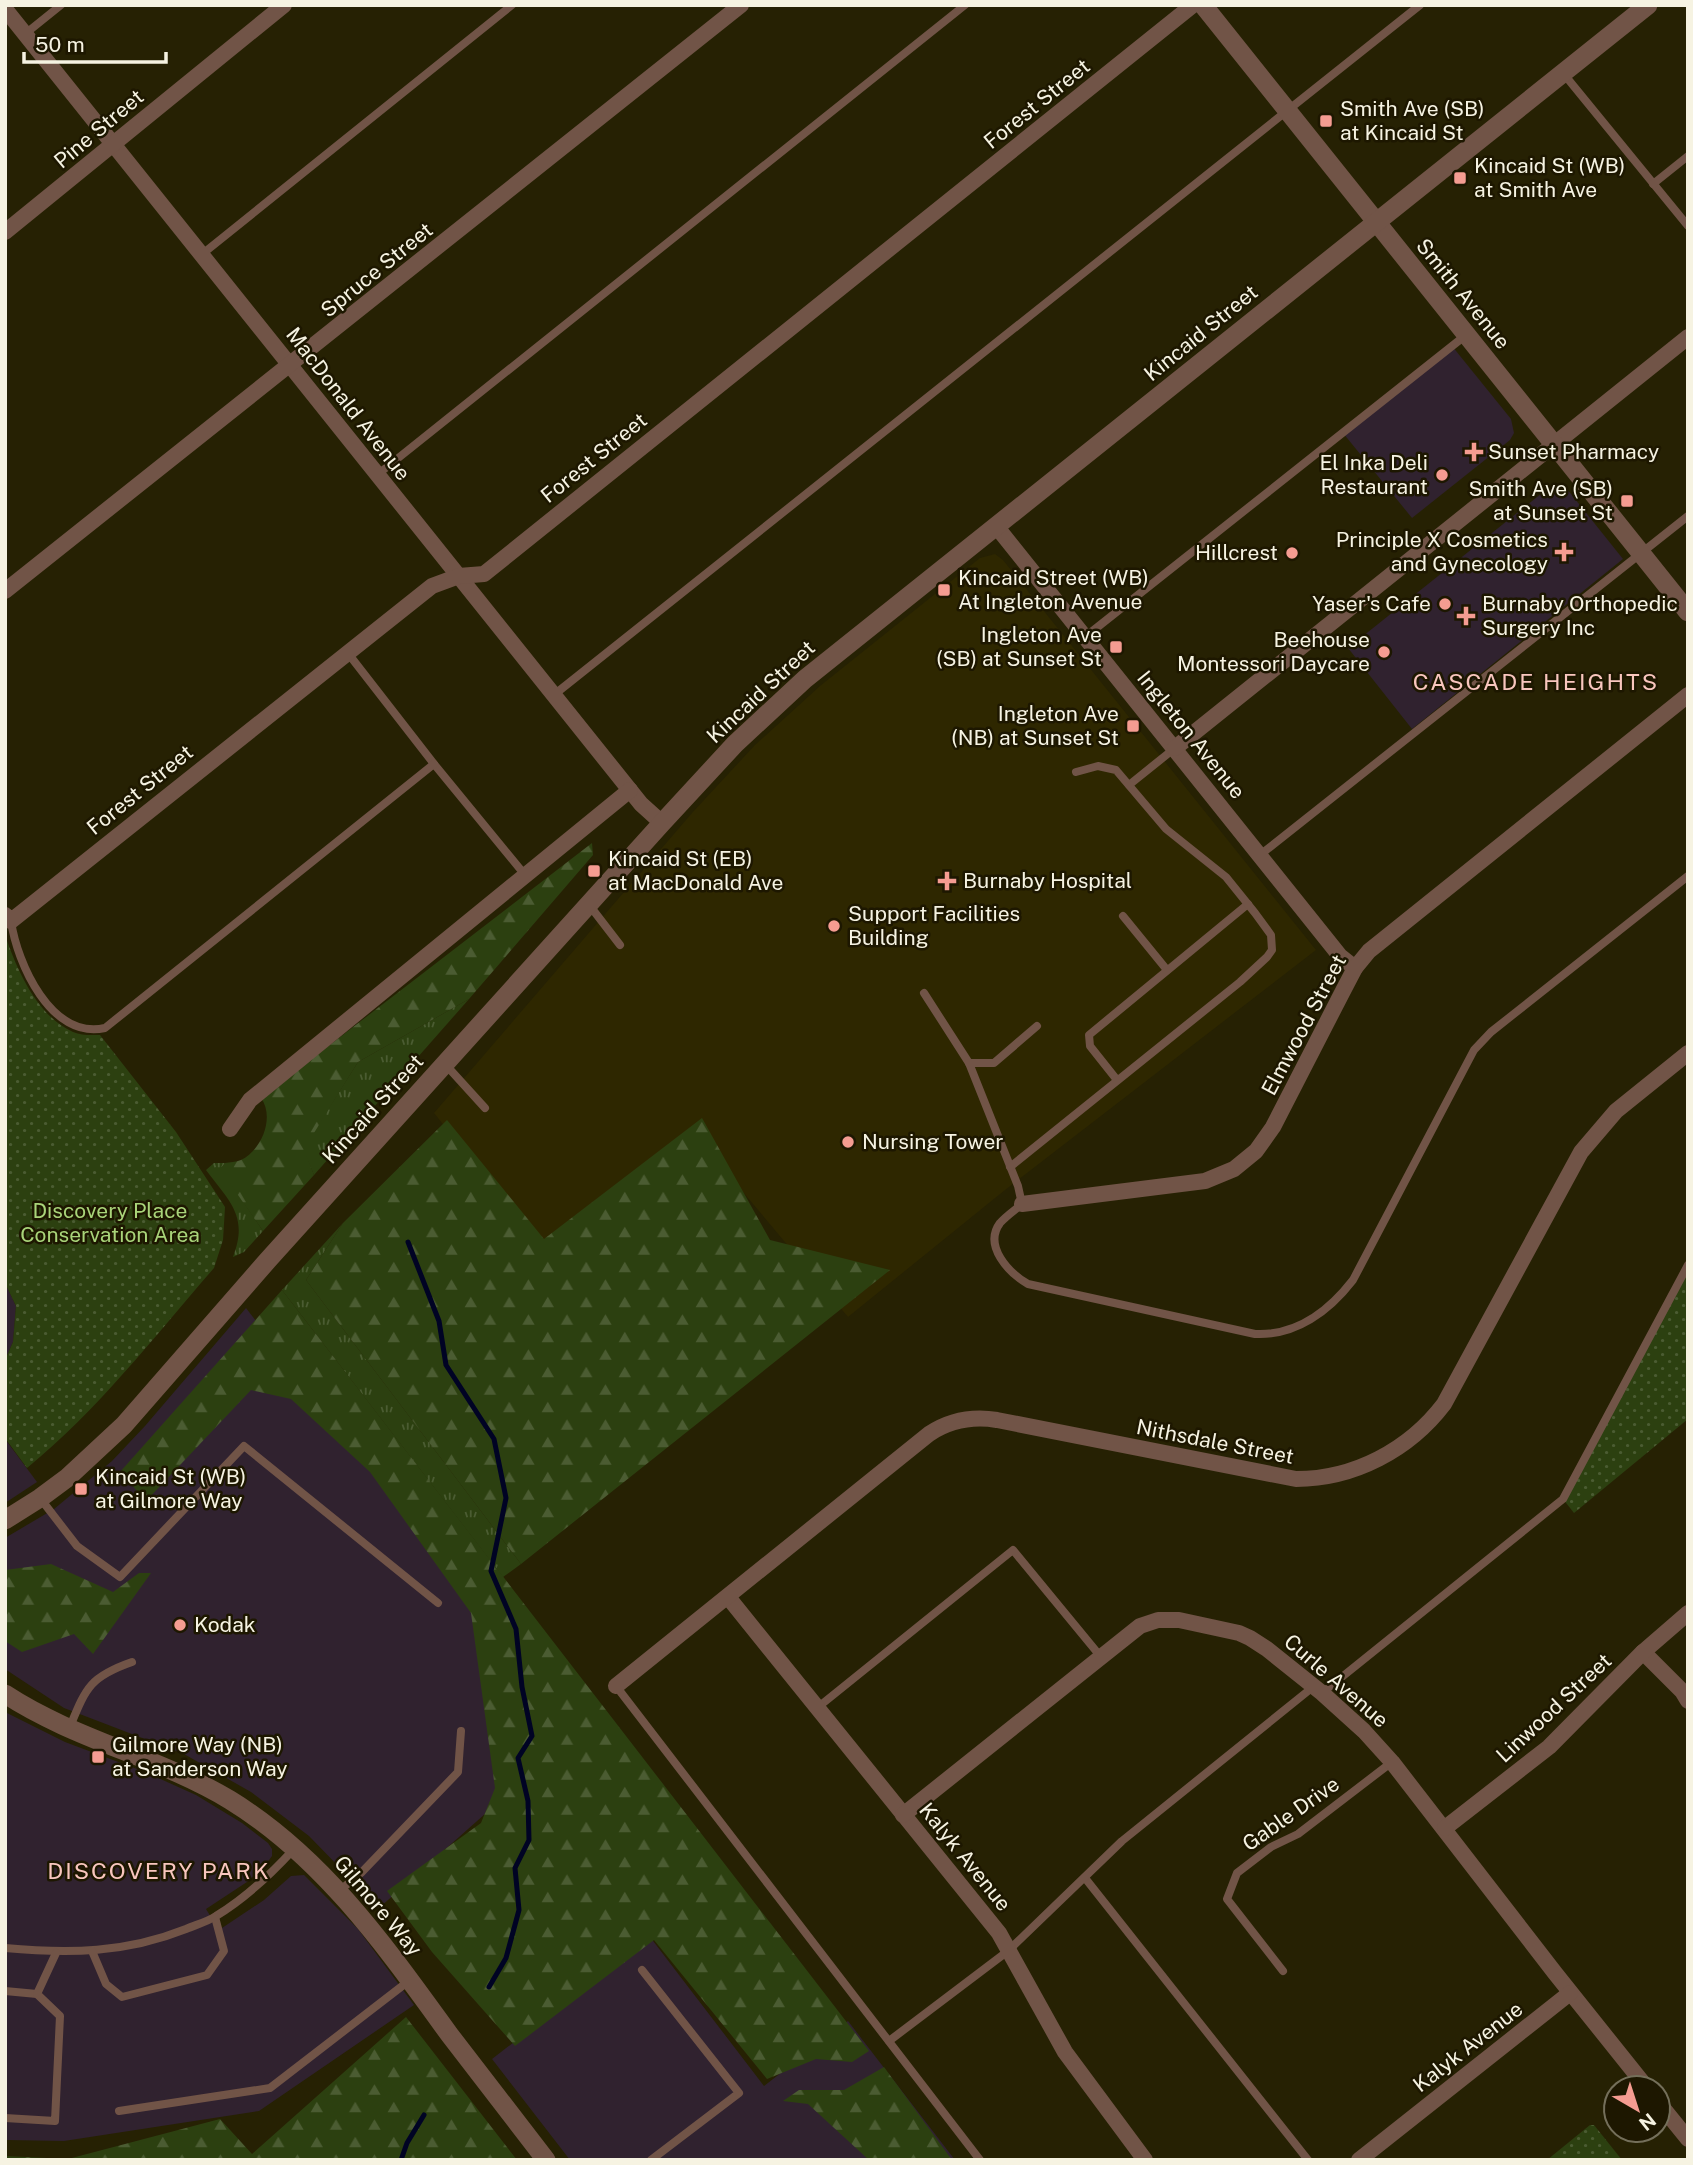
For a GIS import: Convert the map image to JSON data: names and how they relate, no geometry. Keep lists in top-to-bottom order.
{
  "streets": {
    "street": [
      "Forest Street",
      "Pine Street",
      "Spruce Street",
      "Smith Avenue",
      "Kincaid Street",
      "MacDonald Avenue",
      "Ingleton Avenue",
      "Elmwood Street",
      "Nithsdale Street",
      "Curle Avenue",
      "Linwood Street",
      "Kalyk Avenue",
      "Gilmore Way"
    ],
    "lane": ["Gable Drive"]
  },
  "crossings": [
    ["Forest Street", "MacDonald Avenue"],
    ["Pine Street", "MacDonald Avenue"],
    ["Spruce Street", "MacDonald Avenue"],
    ["Smith Avenue", "Kincaid Street"],
    ["Kincaid Street", "MacDonald Avenue"],
    ["Kincaid Street", "Ingleton Avenue"],
    ["Ingleton Avenue", "Elmwood Street"],
    ["Nithsdale Street", "Kalyk Avenue"],
    ["Curle Avenue", "Linwood Street"],
    ["Curle Avenue", "Gable Drive"],
    ["Curle Avenue", "Kalyk Avenue"]
  ],
  "districts": ["CASCADE HEIGHTS", "DISCOVERY PARK"],
  "parks": ["Discovery Place Conservation Area"],
  "places": {
    "transit": [
      "Smith Ave (SB) at Kincaid St",
      "Kincaid St (WB) at Smith Ave",
      "Smith Ave (SB) at Sunset St",
      "Kincaid Street (WB) At Ingleton Avenue",
      "Ingleton Ave (SB) at Sunset St",
      "Ingleton Ave (NB) at Sunset St",
      "Kincaid St (EB) at MacDonald Ave",
      "Kincaid St (WB) at Gilmore Way",
      "Gilmore Way (NB) at Sanderson Way"
    ],
    "health": [
      "Sunset Pharmacy",
      "Principle X Cosmetics and Gynecology",
      "Burnaby Orthopedic Surgery Inc",
      "Burnaby Hospital"
    ],
    "other": [
      "El Inka Deli Restaurant",
      "Hillcrest",
      "Yaser's Cafe",
      "Beehouse Montessori Daycare",
      "Support Facilities Building",
      "Nursing Tower",
      "Kodak"
    ]
  },
  "scale_bar": "50 m",
  "north": "bottom right"
}
